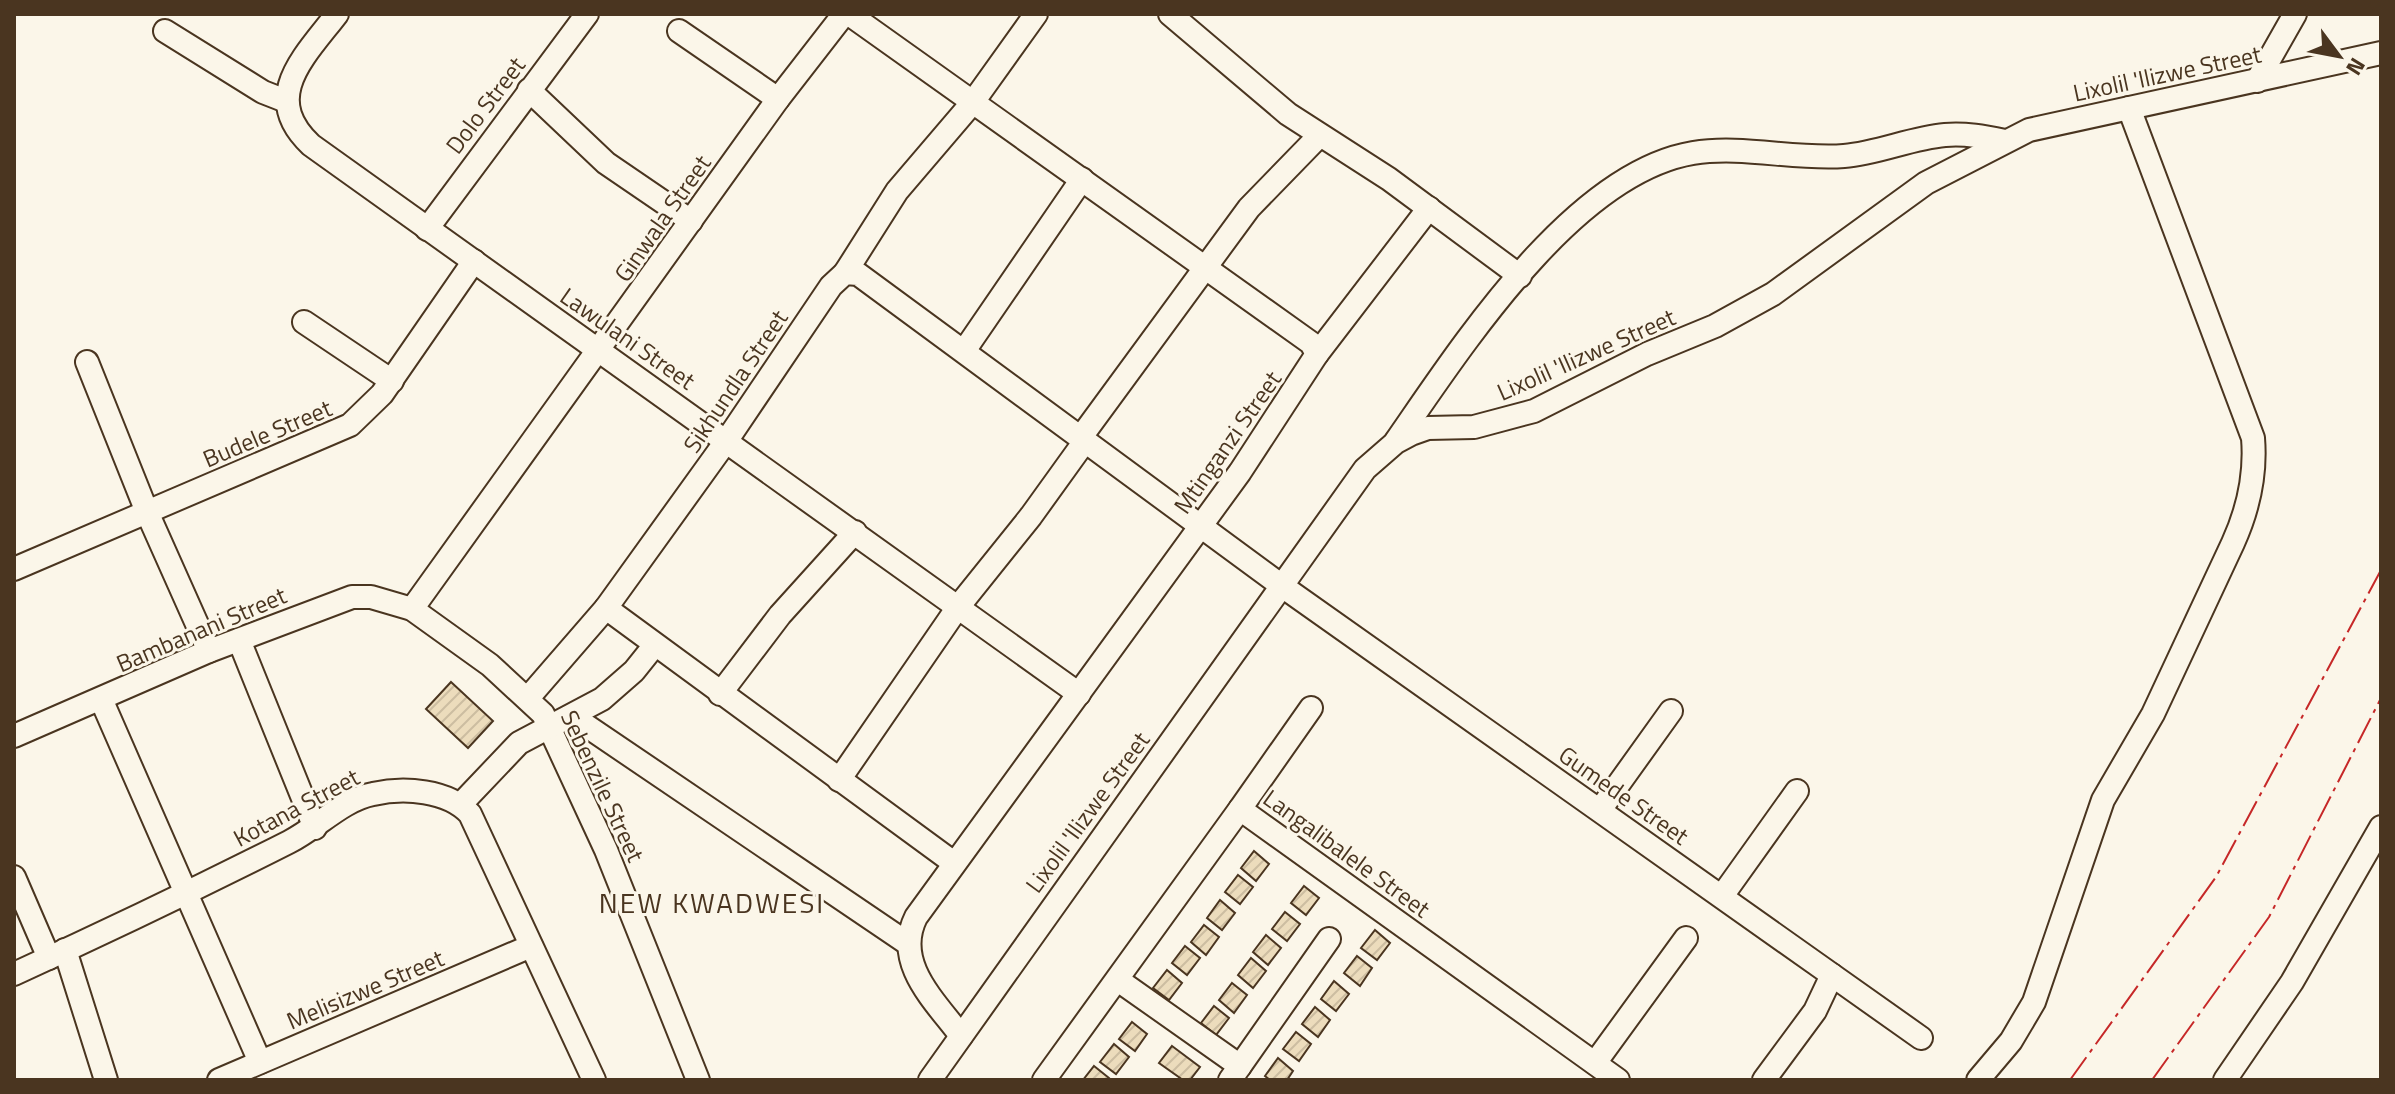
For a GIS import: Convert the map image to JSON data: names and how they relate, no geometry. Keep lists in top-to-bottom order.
{
  "streets": {
    "street": [
      "Lixolil 'Ilizwe Street",
      "Dolo Street",
      "Ginwala Street",
      "Lawulani Street",
      "Sikhundla Street",
      "Budele Street",
      "Mtinganzi Street",
      "Bambanani Street",
      "Sebenzile Street",
      "Gumede Street",
      "Kotana Street",
      "Langalibalele Street",
      "Melisizwe Street"
    ]
  },
  "crossings": [
    ["Lixolil 'Ilizwe Street", "Gumede Street"],
    ["Dolo Street", "Lawulani Street"],
    ["Ginwala Street", "Lawulani Street"],
    ["Ginwala Street", "Bambanani Street"],
    ["Ginwala Street", "Sebenzile Street"],
    ["Lawulani Street", "Sikhundla Street"],
    ["Lawulani Street", "Budele Street"],
    ["Lawulani Street", "Mtinganzi Street"],
    ["Sikhundla Street", "Sebenzile Street"],
    ["Bambanani Street", "Sebenzile Street"]
  ],
  "districts": ["NEW KWADWESI"],
  "north": "bottom right"
}
